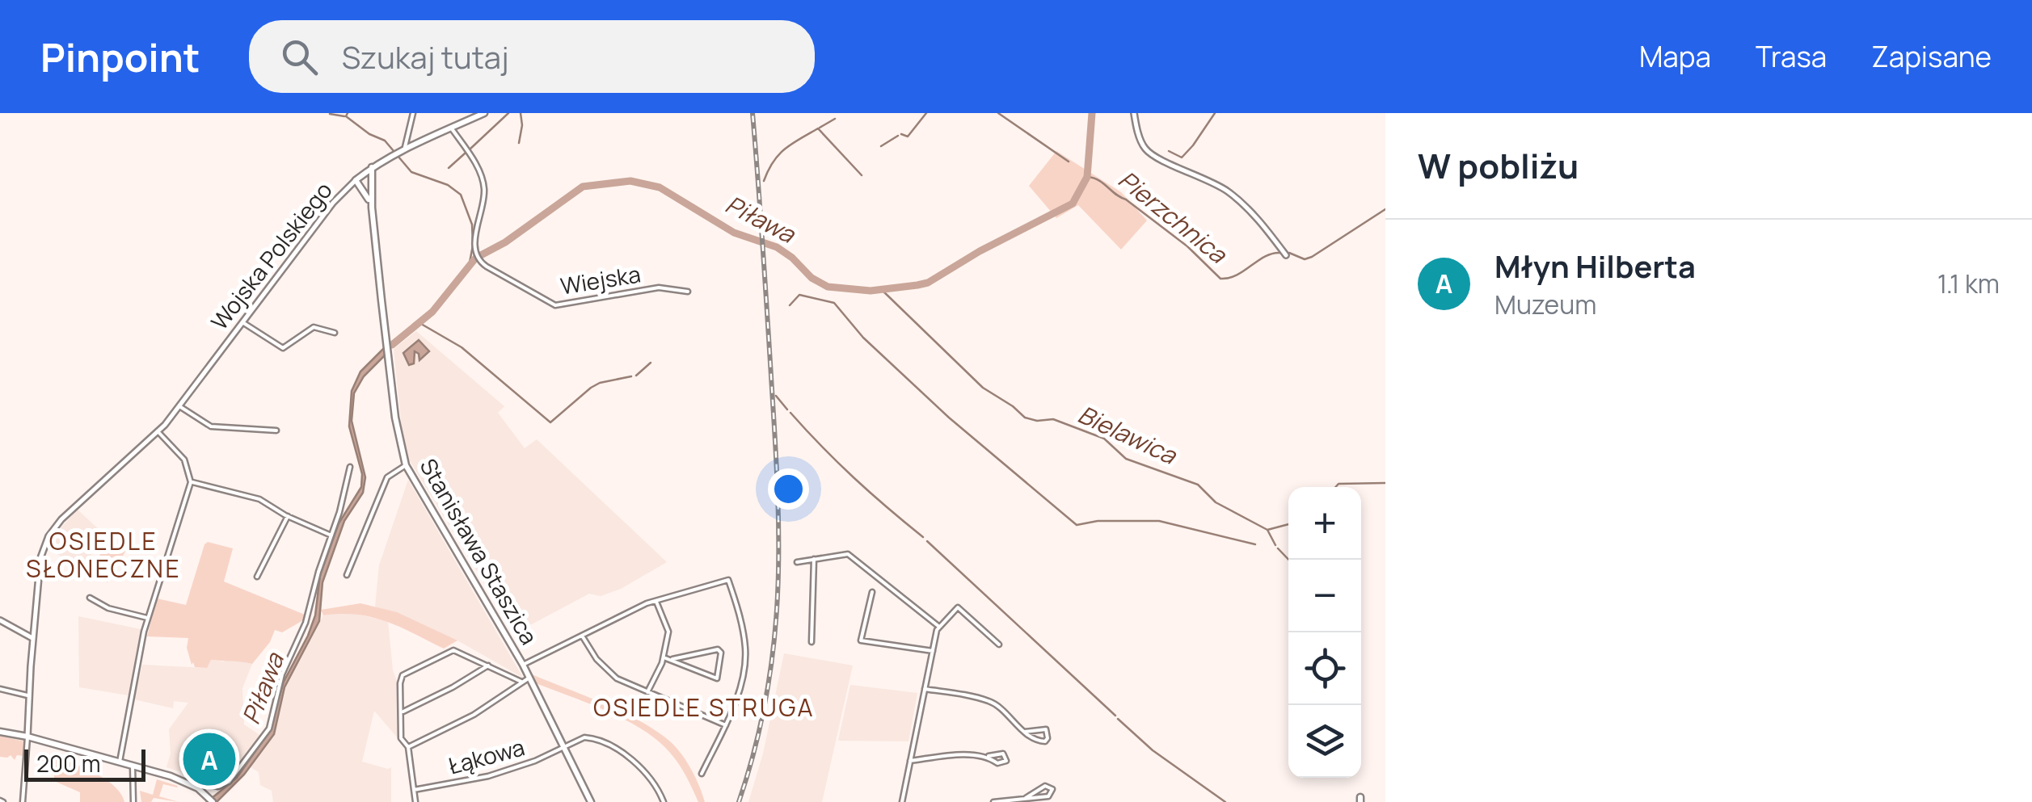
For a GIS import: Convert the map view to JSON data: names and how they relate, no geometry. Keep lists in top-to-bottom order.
{
  "streets": {
    "main road": ["Wojska Polskiego", "Stanisława Staszica"],
    "street": ["Wiejska", "Łąkowa"]
  },
  "crossings": [
    ["Wojska Polskiego", "Wiejska"],
    ["Wojska Polskiego", "Stanisława Staszica"],
    ["Stanisława Staszica", "Łąkowa"]
  ],
  "districts": ["OSIEDLE SŁONECZNE", "OSIEDLE STRUGA"],
  "water": ["Pierzchnica", "Piława", "Bielawica"],
  "scale_bar": "200 m",
  "page": {
    "header": "Pinpoint",
    "search": "Szukaj tutaj",
    "nav": ["Mapa", "Trasa", "Zapisane"],
    "heading": "W pobliżu",
    "list": [
      {
        "mark": "A",
        "name": "Młyn Hilberta",
        "note": "Muzeum",
        "value": "1.1 km"
      }
    ],
    "map_buttons": ["+", "−"],
    "pins": "A",
    "scale": "200 m"
  }
}
